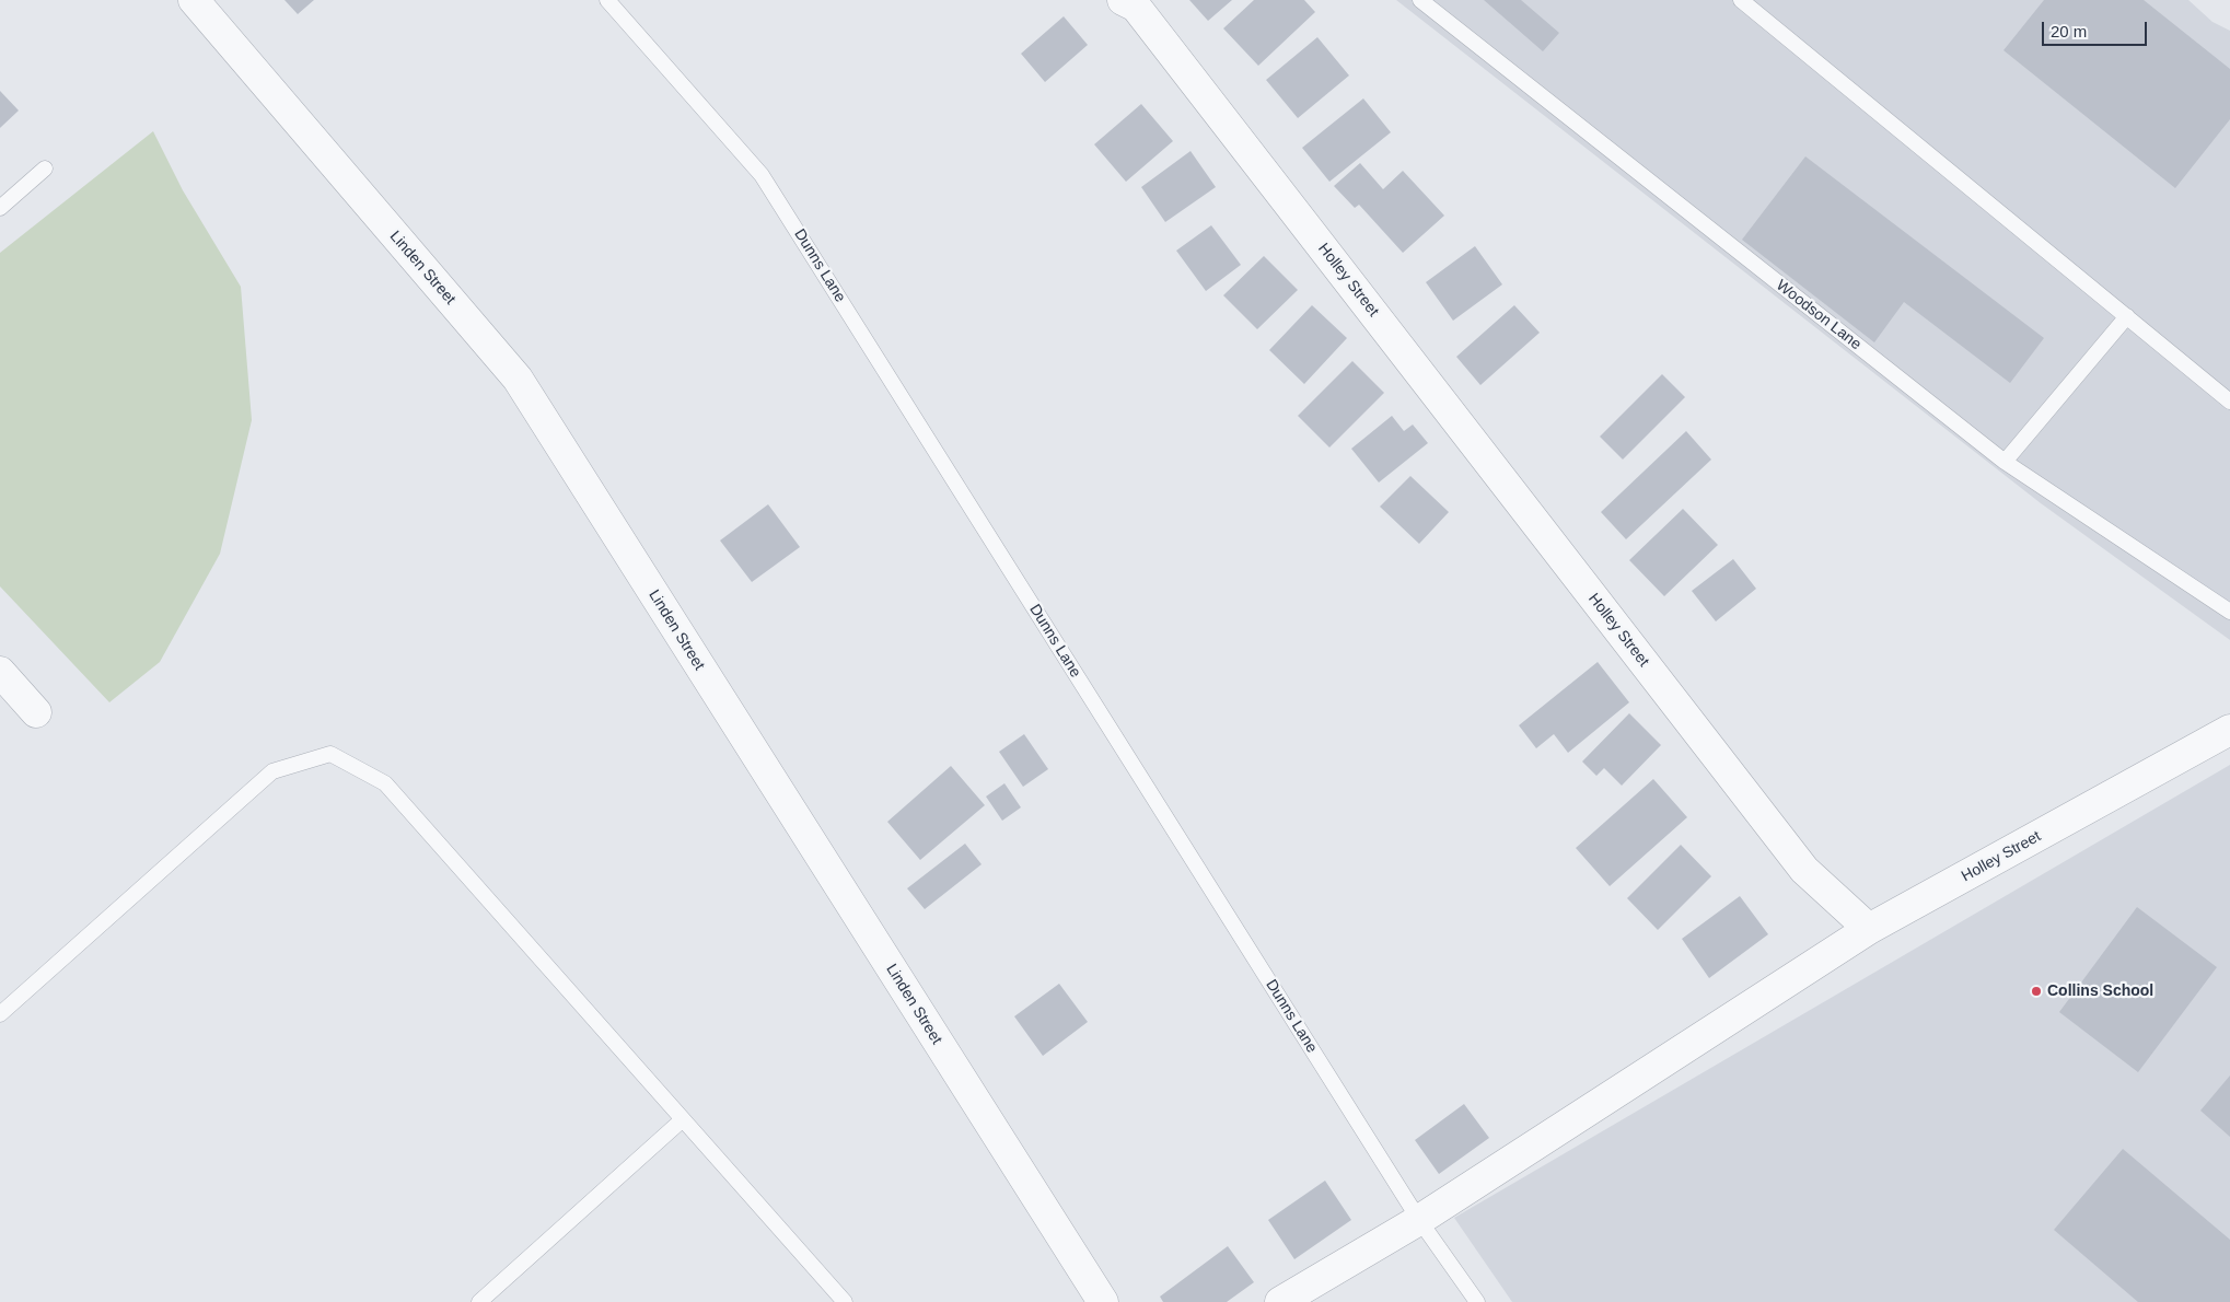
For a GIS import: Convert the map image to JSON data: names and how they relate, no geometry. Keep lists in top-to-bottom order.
{
  "streets": {
    "street": ["Linden Street", "Holley Street"],
    "lane": ["Dunns Lane", "Woodson Lane"]
  },
  "places": ["Collins School"],
  "scale_bar": "20 m"
}
